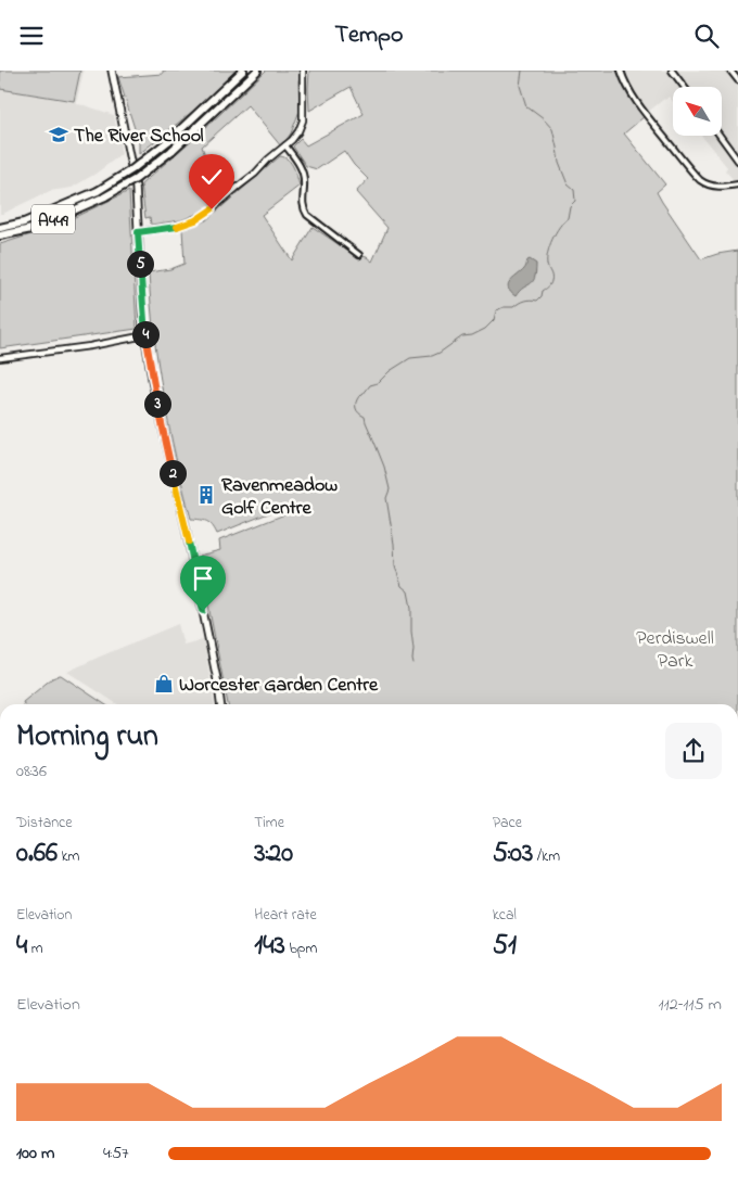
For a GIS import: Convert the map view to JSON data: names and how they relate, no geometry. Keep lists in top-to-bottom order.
{
  "streets": {
    "highway": ["A449"]
  },
  "parks": ["Perdiswell Park"],
  "places": {
    "school or university": ["The River School"],
    "building": ["Ravenmeadow Golf Centre"],
    "shop": ["Worcester Garden Centre"]
  },
  "north": "top left",
  "page": {
    "header": "Tempo",
    "pins": [
      "5",
      "4",
      "3",
      "2"
    ],
    "heading": ["Morning run", "08:36"],
    "stats": [
      ["Distance", "0.66 km"],
      ["Time", "3:20"],
      ["Pace", "5:03 /km"],
      ["Elevation", "4 m"],
      ["Heart rate", "143 bpm"],
      ["kcal", "51"]
    ],
    "chart": ["Elevation", "112–115 m"],
    "list": [
      {
        "name": "100 m",
        "note": "4:57"
      }
    ]
  }
}
